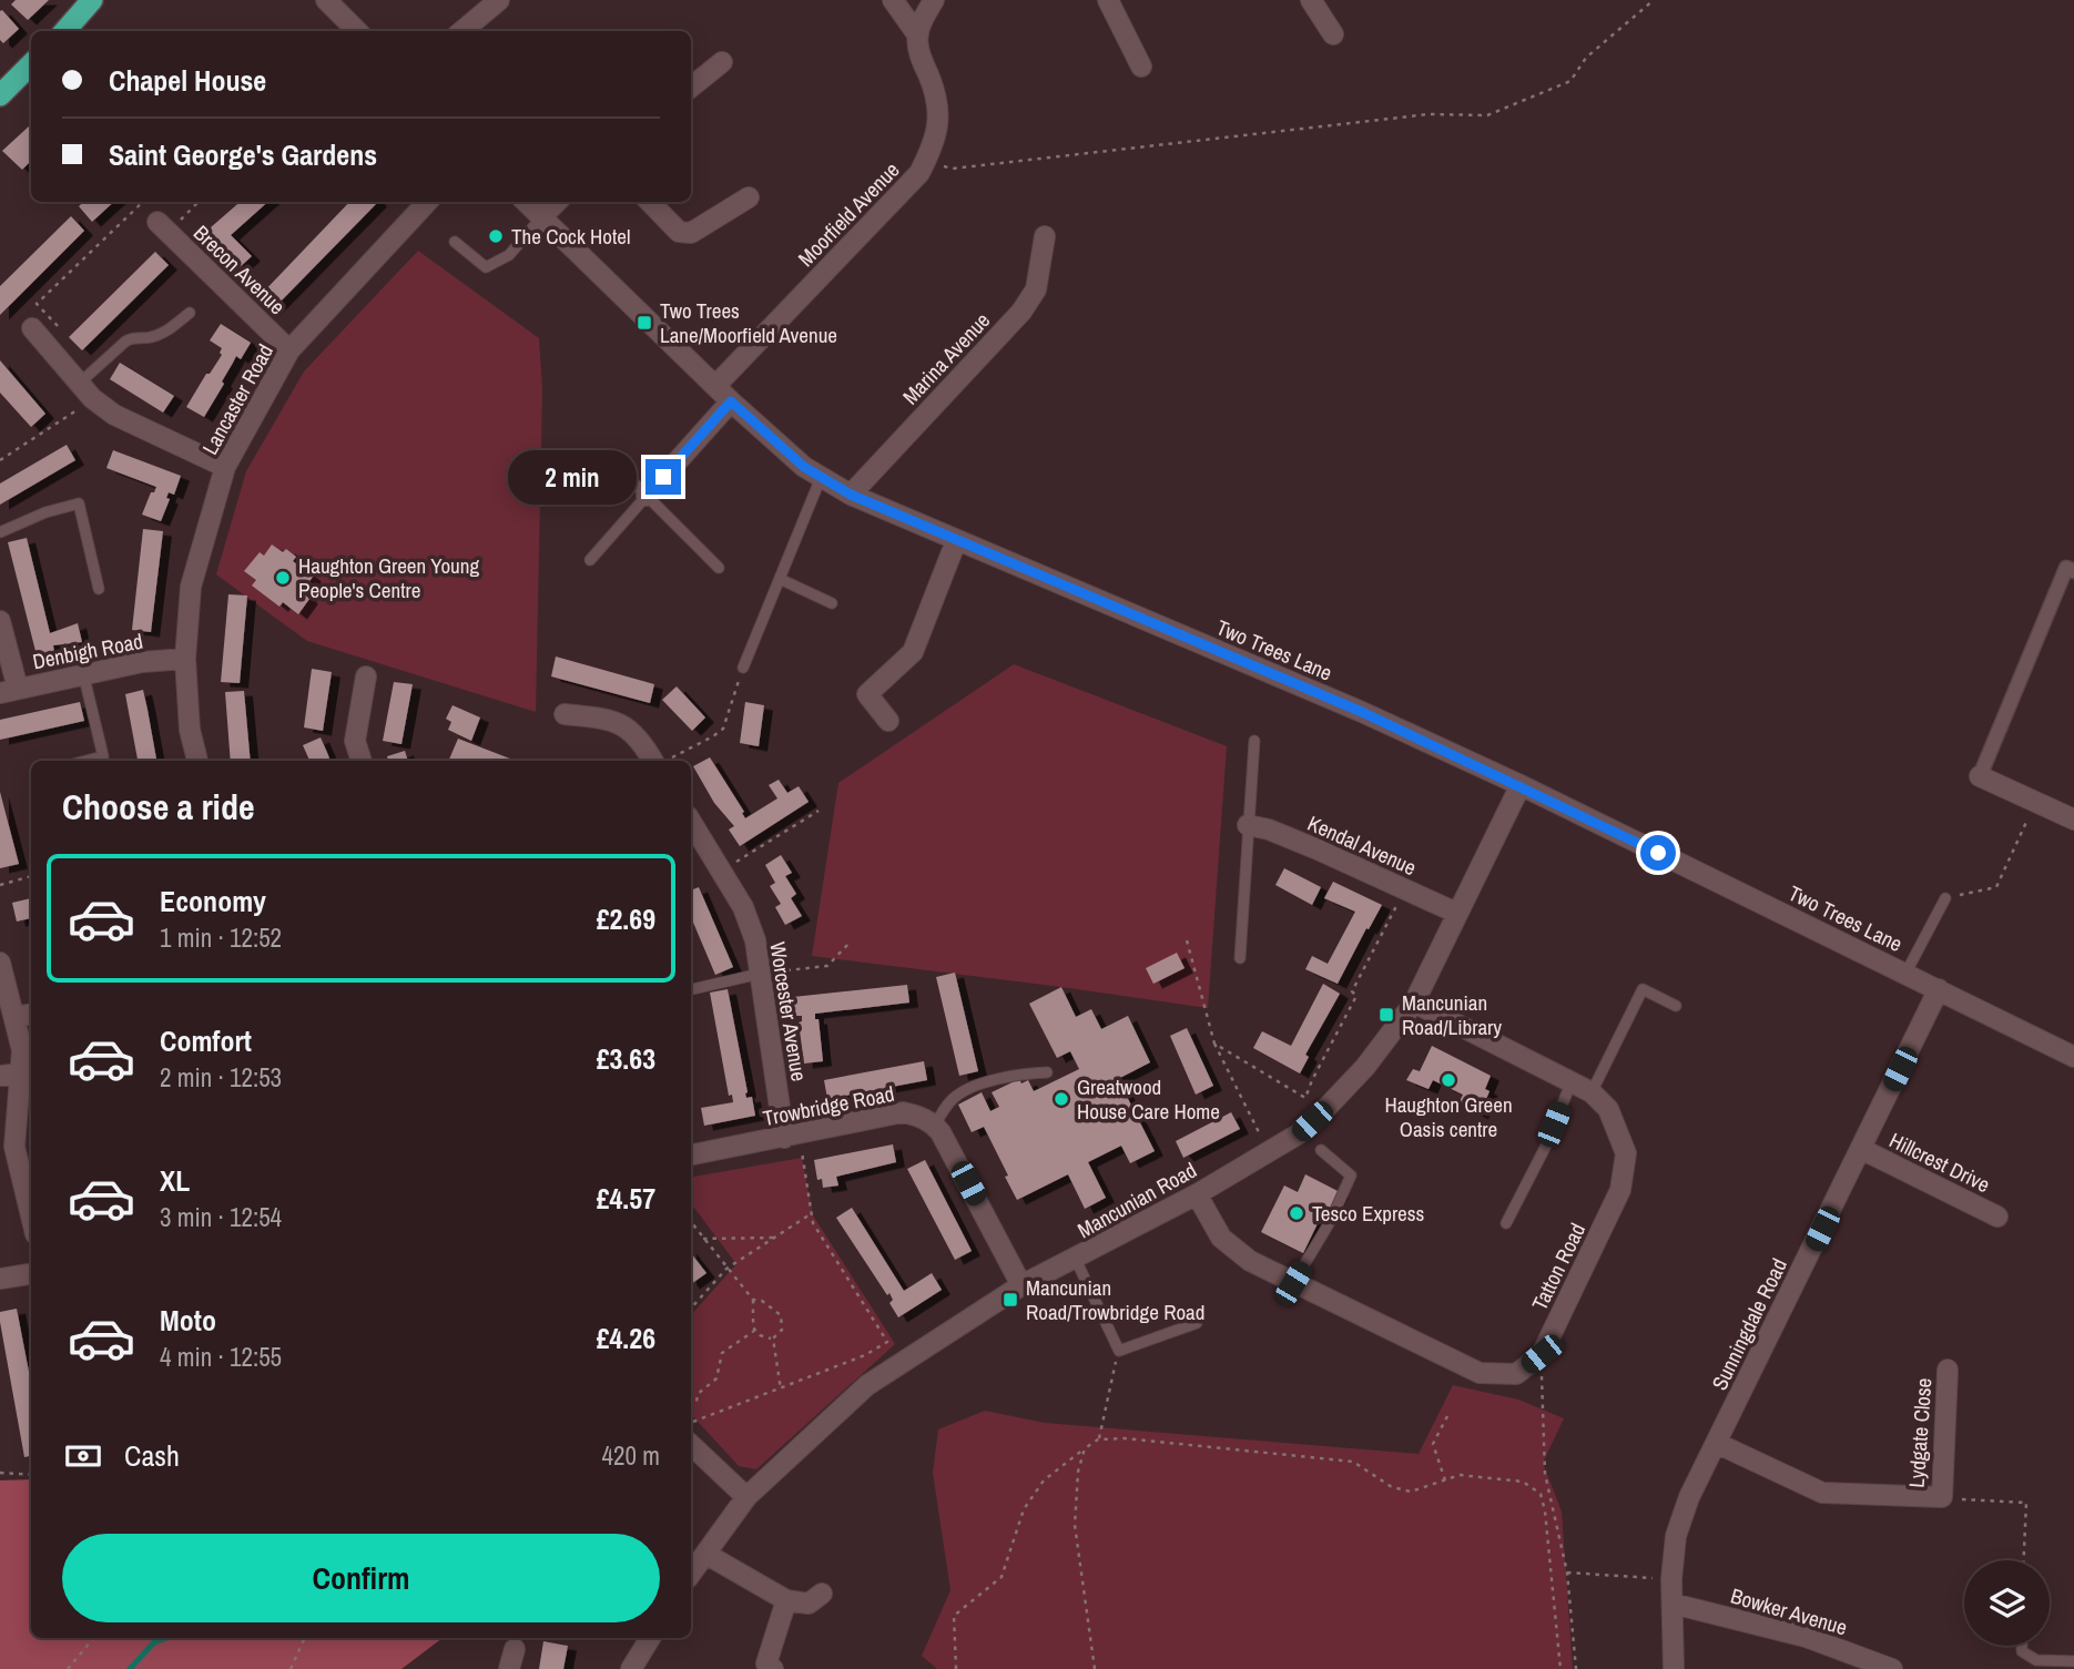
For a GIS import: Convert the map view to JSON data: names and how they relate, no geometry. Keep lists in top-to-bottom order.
{
  "streets": {
    "street": [
      "Moorfield Avenue",
      "Brecon Avenue",
      "Marina Avenue",
      "Lancaster Road",
      "Two Trees Lane",
      "Denbigh Road",
      "Kendal Avenue",
      "Worcester Avenue",
      "Trowbridge Road",
      "Hillcrest Drive",
      "Mancunian Road",
      "Tatton Road",
      "Sunningdale Road",
      "Lydgate Close",
      "Bowker Avenue"
    ]
  },
  "crossings": [
    ["Moorfield Avenue", "Two Trees Lane"],
    ["Brecon Avenue", "Lancaster Road"],
    ["Marina Avenue", "Two Trees Lane"],
    ["Lancaster Road", "Denbigh Road"],
    ["Two Trees Lane", "Mancunian Road"],
    ["Two Trees Lane", "Sunningdale Road"],
    ["Kendal Avenue", "Mancunian Road"],
    ["Worcester Avenue", "Trowbridge Road"],
    ["Hillcrest Drive", "Sunningdale Road"],
    ["Mancunian Road", "Tatton Road"],
    ["Sunningdale Road", "Lydgate Close"],
    ["Sunningdale Road", "Bowker Avenue"]
  ],
  "places": {
    "other": [
      "The Cock Hotel",
      "Haughton Green Young People's Centre",
      "Haughton Green Oasis centre",
      "Greatwood House Care Home",
      "Tesco Express"
    ],
    "transit": ["Two Trees Lane/Moorfield Avenue", "Mancunian Road/Library", "Mancunian Road/Trowbridge Road"]
  },
  "page": {
    "banner": ["Chapel House", "Saint George's Gardens"],
    "bubble": "2 min",
    "heading": "Choose a ride",
    "list": [
      {
        "name": "Economy",
        "note": "1 min · 12:52",
        "value": "£2.69"
      },
      {
        "name": "Comfort",
        "note": "2 min · 12:53",
        "value": "£3.63"
      },
      {
        "name": "XL",
        "note": "3 min · 12:54",
        "value": "£4.57"
      },
      {
        "name": "Moto",
        "note": "4 min · 12:55",
        "value": "£4.26"
      }
    ],
    "pay": ["Cash", "420 m"],
    "buttons": "Confirm"
  }
}
